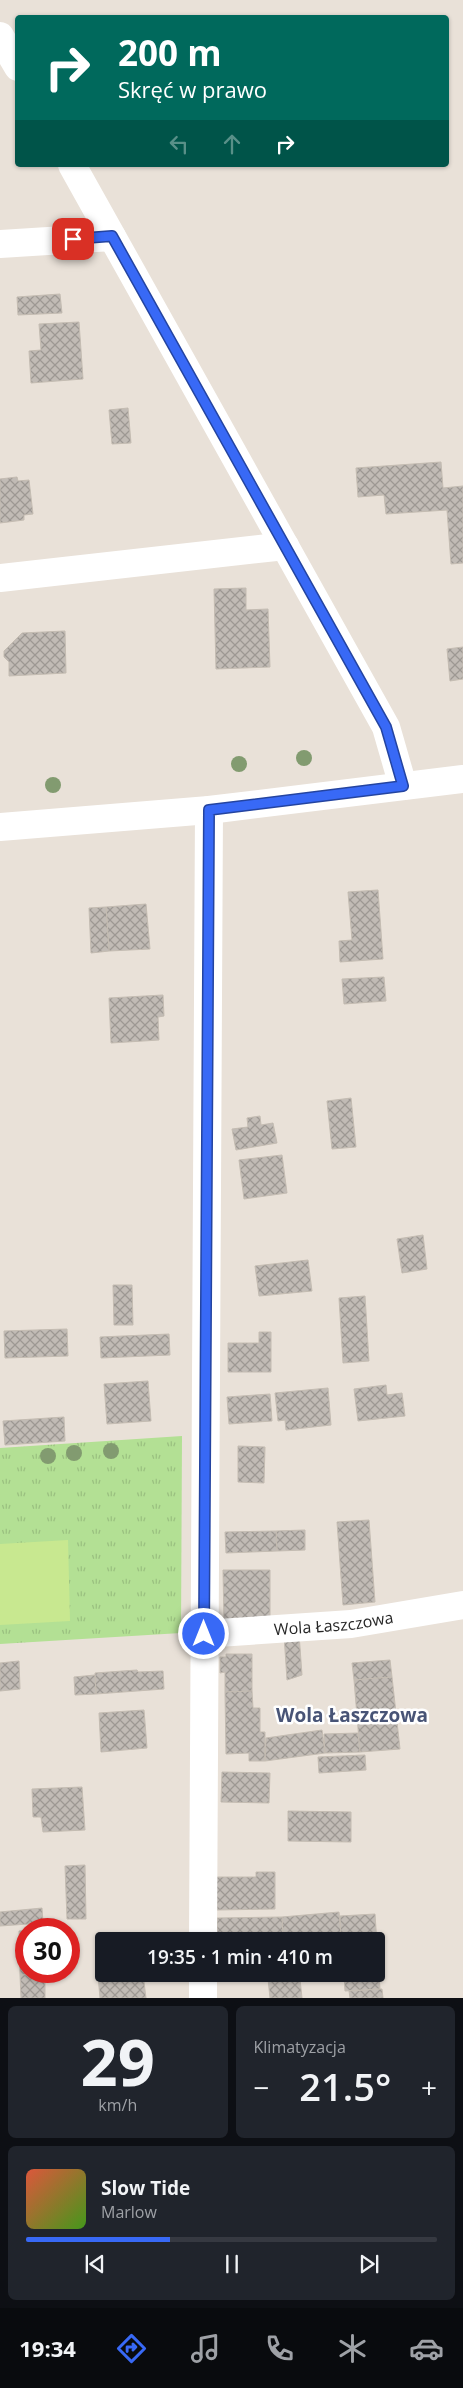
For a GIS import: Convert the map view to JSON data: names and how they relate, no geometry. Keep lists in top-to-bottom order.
{
  "streets": {
    "street": ["Wola Łaszczowa"]
  },
  "districts": ["Wola Łaszczowa"],
  "page": {
    "turn": ["200 m", "Skręć w prawo"],
    "limit": "30",
    "trip": "19:35 · 1 min · 410 m",
    "tile": [
      ["29", "km/h"],
      "Klimatyzacja"
    ],
    "heat": ["−", "21.5°", "+"],
    "song": ["Slow Tide", "Marlow"],
    "tabs": "19:34"
  }
}
